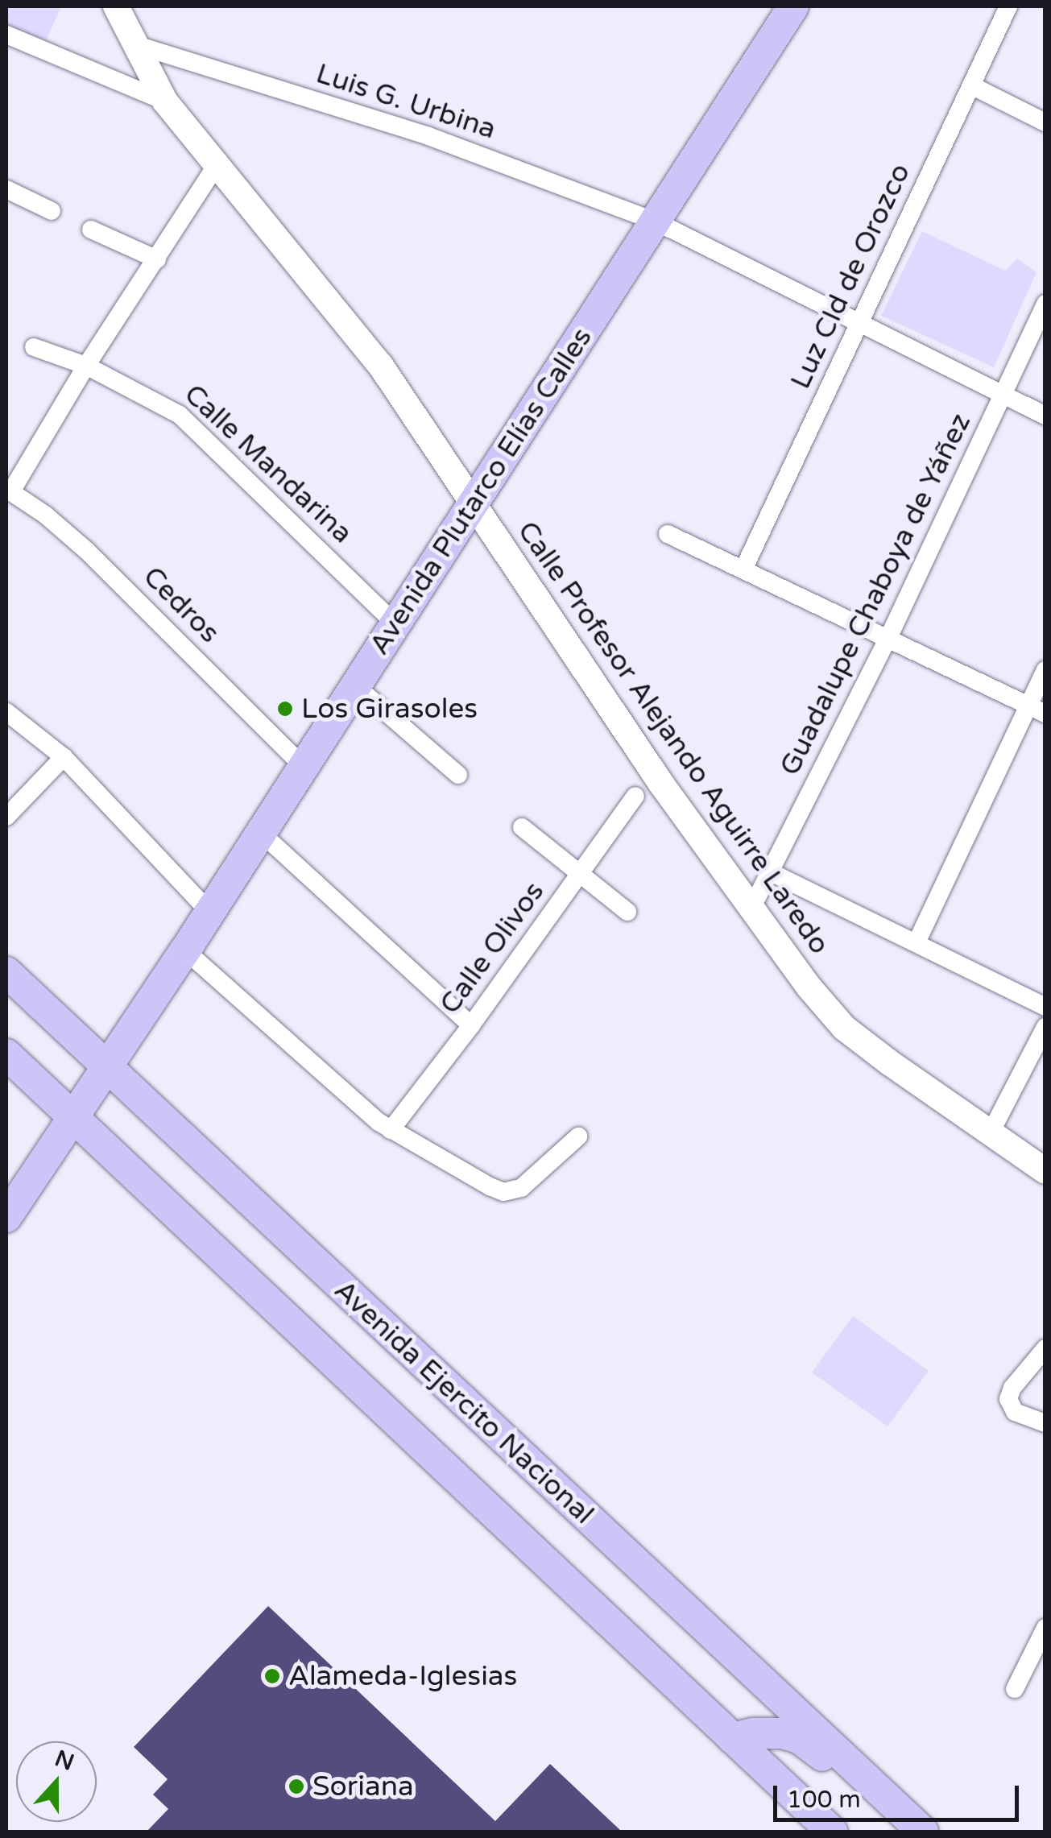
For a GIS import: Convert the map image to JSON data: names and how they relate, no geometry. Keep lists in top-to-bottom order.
{
  "streets": {
    "main road": ["Avenida Plutarco Elías Calles", "Avenida Ejercito Nacional"],
    "street": [
      "Luis G. Urbina",
      "Luz CId de Orozco",
      "Calle Mandarina",
      "Guadalupe Chaboya de Yáñez",
      "Cedros",
      "Calle Profesor Alejando Aguirre Laredo",
      "Calle Olivos"
    ]
  },
  "crossings": [
    ["Luis G. Urbina", "Luz CId de Orozco"],
    ["Luis G. Urbina", "Avenida Plutarco Elías Calles"],
    ["Luis G. Urbina", "Guadalupe Chaboya de Yáñez"],
    ["Luis G. Urbina", "Calle Profesor Alejando Aguirre Laredo"],
    ["Calle Mandarina", "Avenida Plutarco Elías Calles"],
    ["Avenida Plutarco Elías Calles", "Cedros"],
    ["Avenida Plutarco Elías Calles", "Calle Profesor Alejando Aguirre Laredo"],
    ["Avenida Plutarco Elías Calles", "Avenida Ejercito Nacional"],
    ["Guadalupe Chaboya de Yáñez", "Calle Profesor Alejando Aguirre Laredo"]
  ],
  "places": ["Los Girasoles", "Alameda-Iglesias", "Soriana"],
  "scale_bar": "100 m",
  "north": "top"
}
